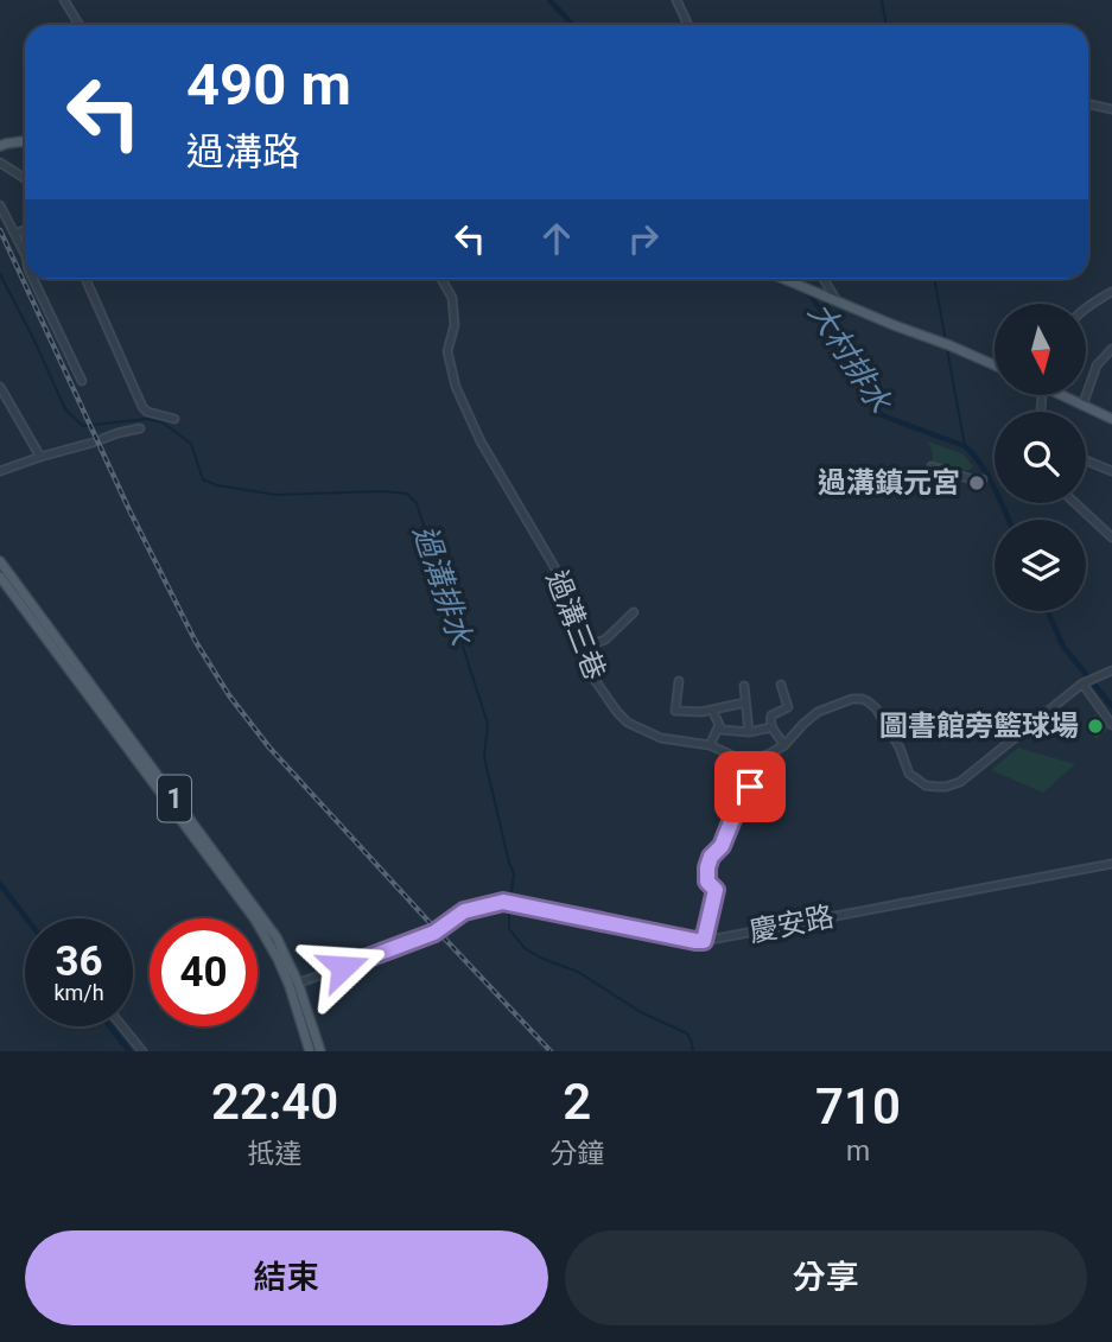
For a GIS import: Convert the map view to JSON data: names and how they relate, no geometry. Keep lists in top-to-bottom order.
{
  "streets": {
    "main road": ["1"],
    "street": ["過溝三巷", "慶安路"]
  },
  "crossings": [
    ["1", "慶安路"]
  ],
  "water": ["大村排水", "過溝排水"],
  "places": ["過溝鎮元宮", "圖書館旁籃球場"],
  "north": "bottom",
  "page": {
    "turn": ["490 m", "過溝路"],
    "speed": "36 km/h",
    "limit": "40",
    "eta": [
      "22:40",
      "抵達",
      "2",
      "分鐘",
      "710",
      "m"
    ],
    "buttons": ["結束", "分享"]
  }
}
